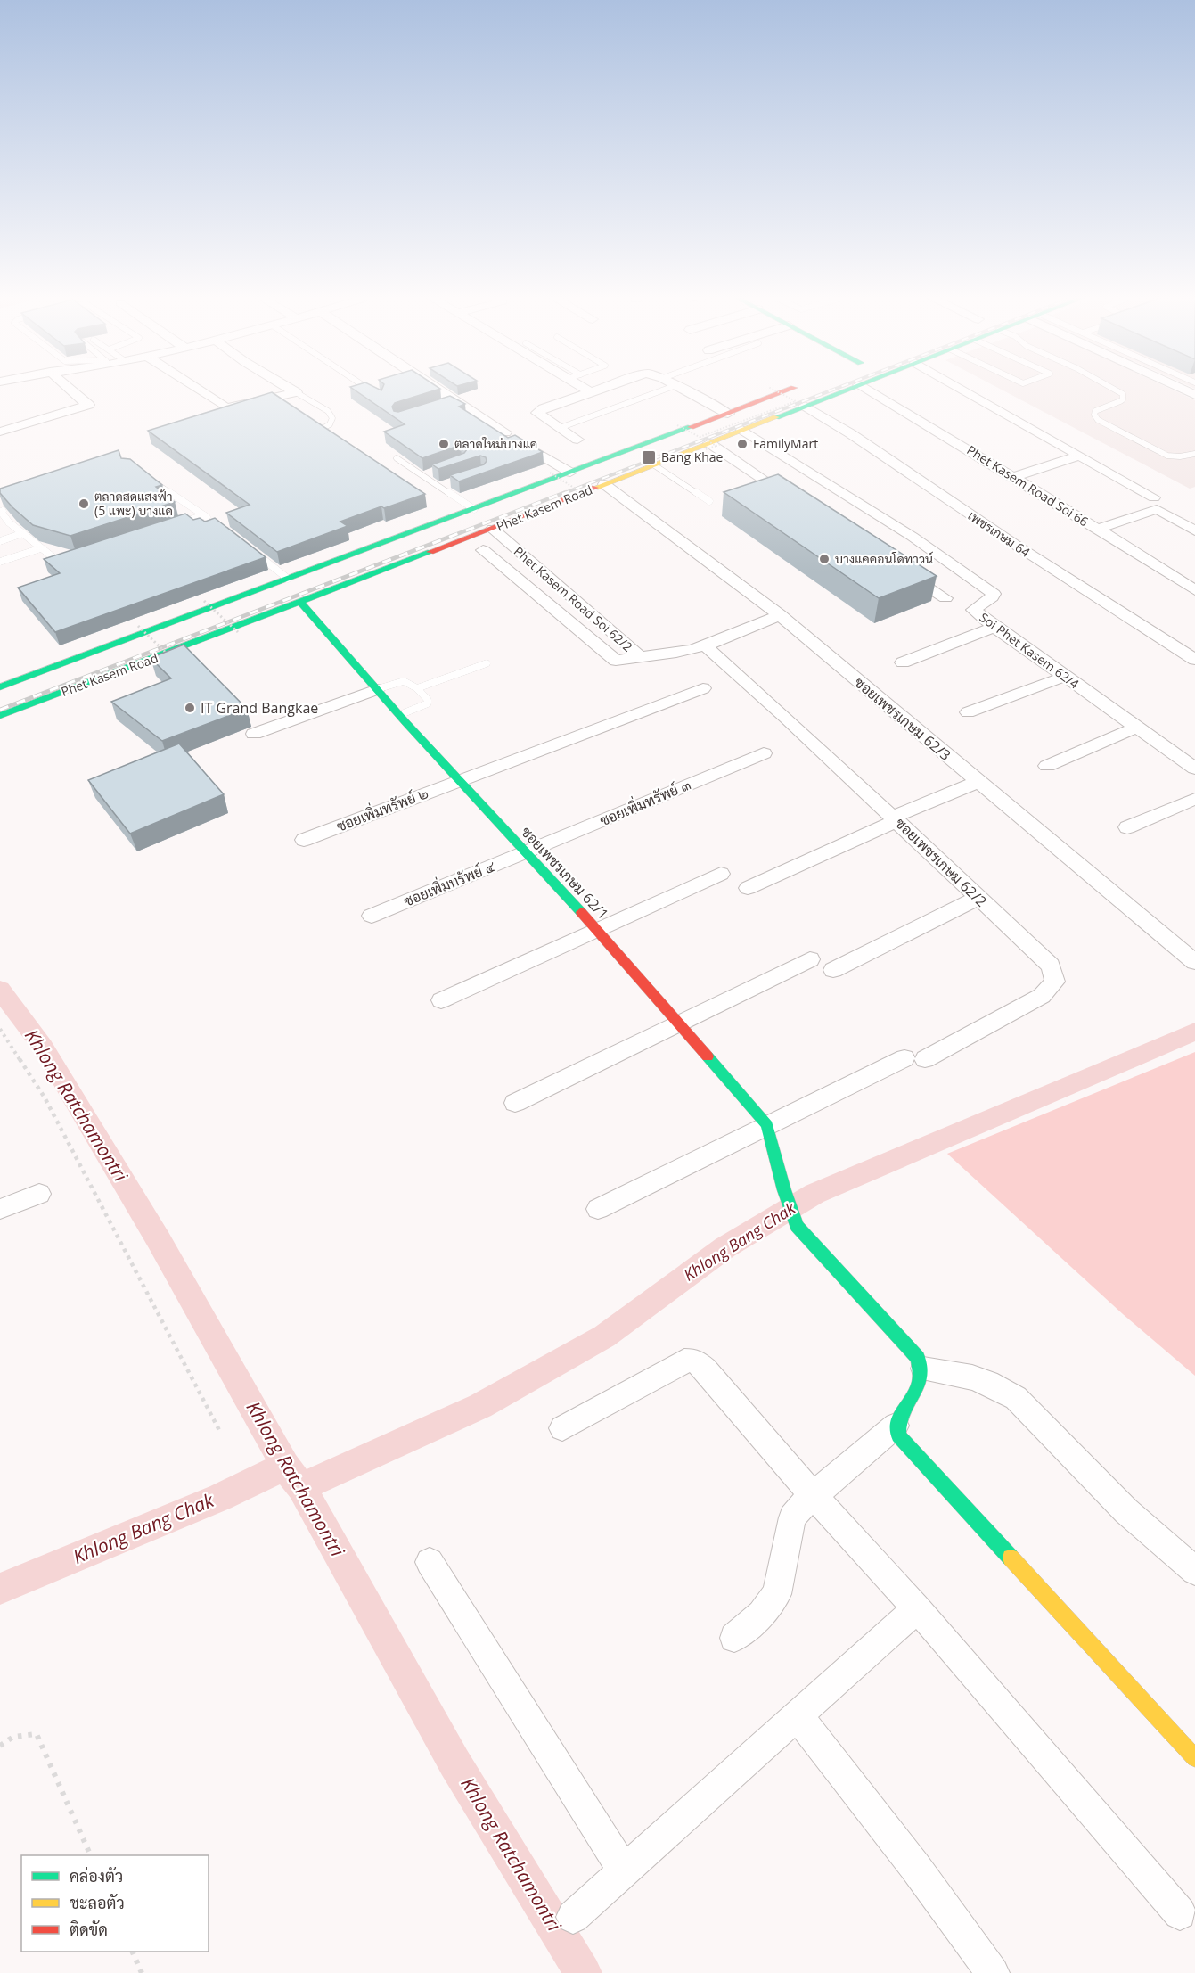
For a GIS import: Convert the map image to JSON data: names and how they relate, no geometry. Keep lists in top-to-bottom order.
{
  "streets": {
    "main road": ["Phet Kasem Road", "ซอยเพชรเกษม 62/1"],
    "street": [
      "Phet Kasem Road Soi 66",
      "เพชรเกษม 64",
      "Phet Kasem Road Soi 62/2",
      "Soi Phet Kasem 62/4",
      "ซอยเพชรเกษม 62/3",
      "ซอยเพิ่มทรัพย์ ๓",
      "ซอยเพิ่มทรัพย์ ๒",
      "ซอยเพชรเกษม 62/2",
      "ซอยเพิ่มทรัพย์ ๔"
    ]
  },
  "crossings": [
    ["Phet Kasem Road", "เพชรเกษม 64"],
    ["Phet Kasem Road", "Phet Kasem Road Soi 62/2"],
    ["Phet Kasem Road", "Soi Phet Kasem 62/4"],
    ["Phet Kasem Road", "ซอยเพชรเกษม 62/3"],
    ["Phet Kasem Road", "ซอยเพชรเกษม 62/1"],
    ["Phet Kasem Road Soi 62/2", "ซอยเพชรเกษม 62/3"],
    ["Phet Kasem Road Soi 62/2", "ซอยเพชรเกษม 62/2"],
    ["ซอยเพิ่มทรัพย์ ๓", "ซอยเพชรเกษม 62/1"],
    ["ซอยเพิ่มทรัพย์ ๓", "ซอยเพิ่มทรัพย์ ๔"],
    ["ซอยเพิ่มทรัพย์ ๒", "ซอยเพชรเกษม 62/1"],
    ["ซอยเพชรเกษม 62/2", "ซอยเพชรเกษม 62/1"],
    ["ซอยเพชรเกษม 62/1", "ซอยเพิ่มทรัพย์ ๔"]
  ],
  "water": ["Khlong Ratchamontri", "Khlong Bang Chak"],
  "places": {
    "other": [
      "ตลาดใหม่บางแค",
      "FamilyMart",
      "ตลาดสดแสงฟ้า (5 แพะ) บางแค",
      "บางแคคอนโดทาวน์",
      "IT Grand Bangkae"
    ],
    "transit": ["Bang Khae"]
  },
  "legend": ["คล่องตัว", "ชะลอตัว", "ติดขัด"]
}
